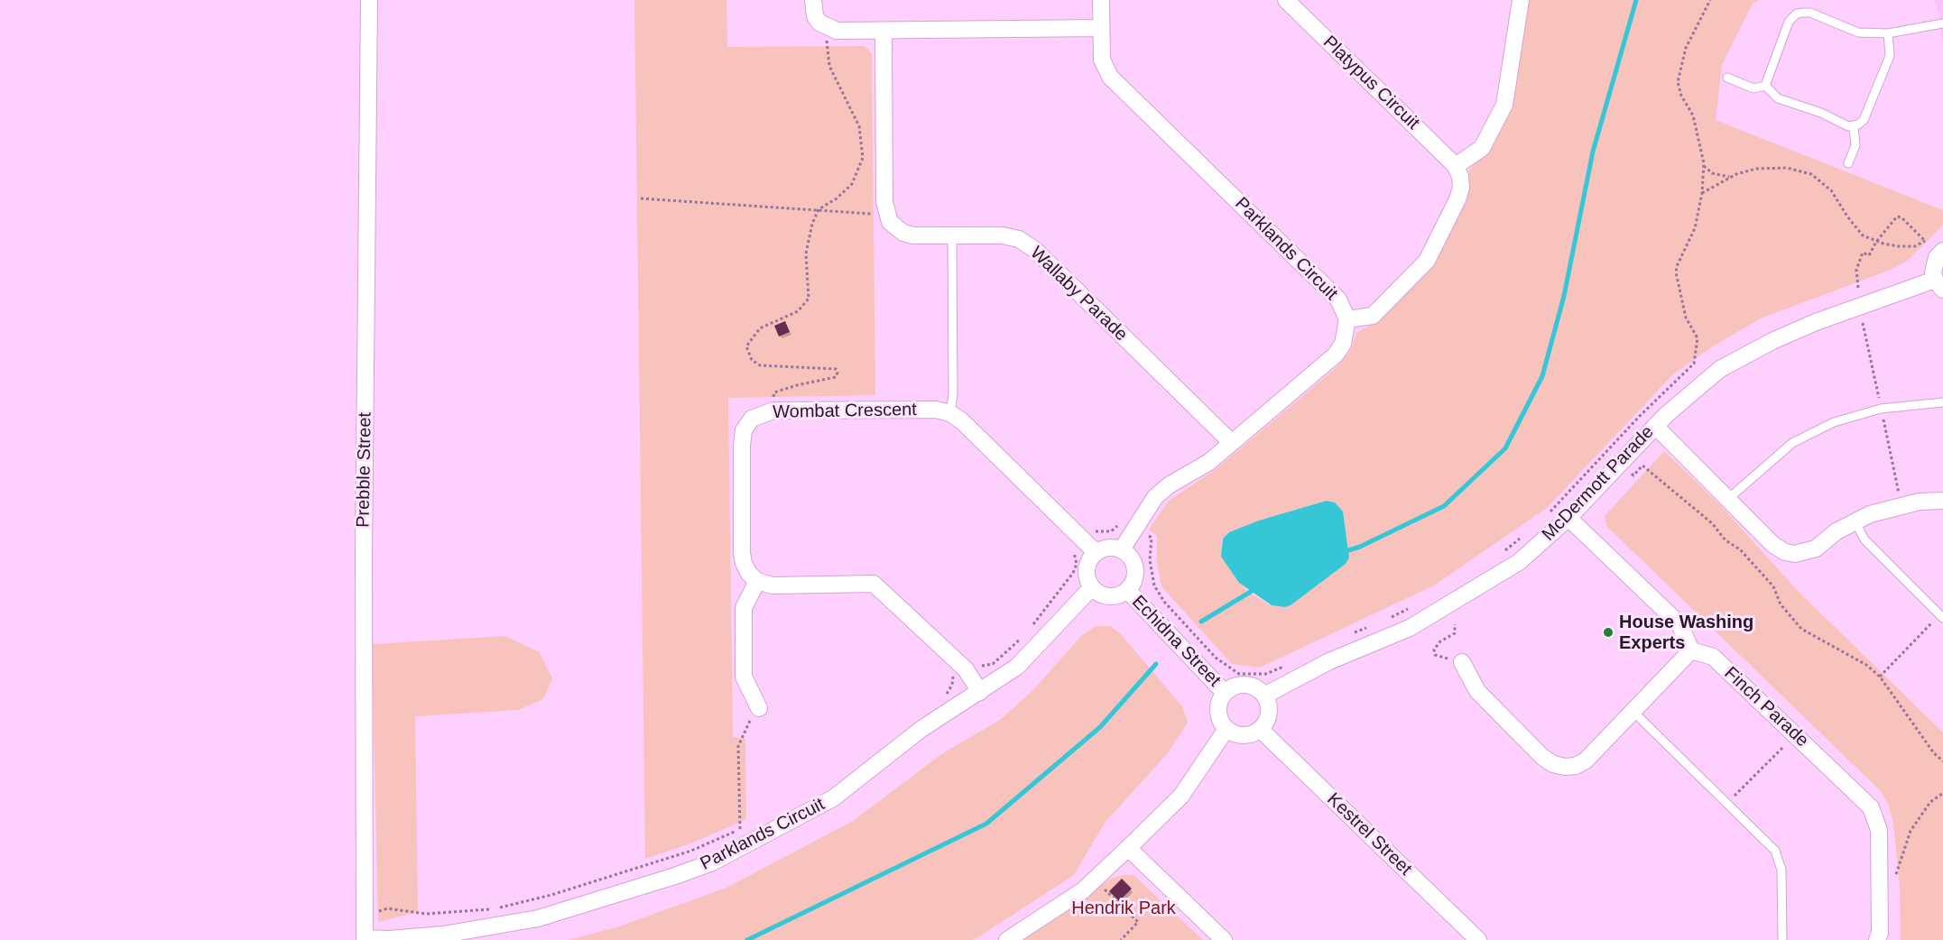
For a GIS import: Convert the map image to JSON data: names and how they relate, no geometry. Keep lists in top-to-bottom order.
{
  "streets": {
    "street": [
      "Platypus Circuit",
      "Parklands Circuit",
      "Wallaby Parade",
      "Wombat Crescent",
      "Prebble Street",
      "McDermott Parade",
      "Echidna Street",
      "Finch Parade",
      "Kestrel Street"
    ]
  },
  "crossings": [
    ["Parklands Circuit", "Wallaby Parade"],
    ["Parklands Circuit", "Prebble Street"],
    ["Parklands Circuit", "Echidna Street"],
    ["McDermott Parade", "Echidna Street"],
    ["McDermott Parade", "Kestrel Street"],
    ["Echidna Street", "Kestrel Street"]
  ],
  "parks": ["Hendrik Park"],
  "places": ["House Washing Experts"]
}
